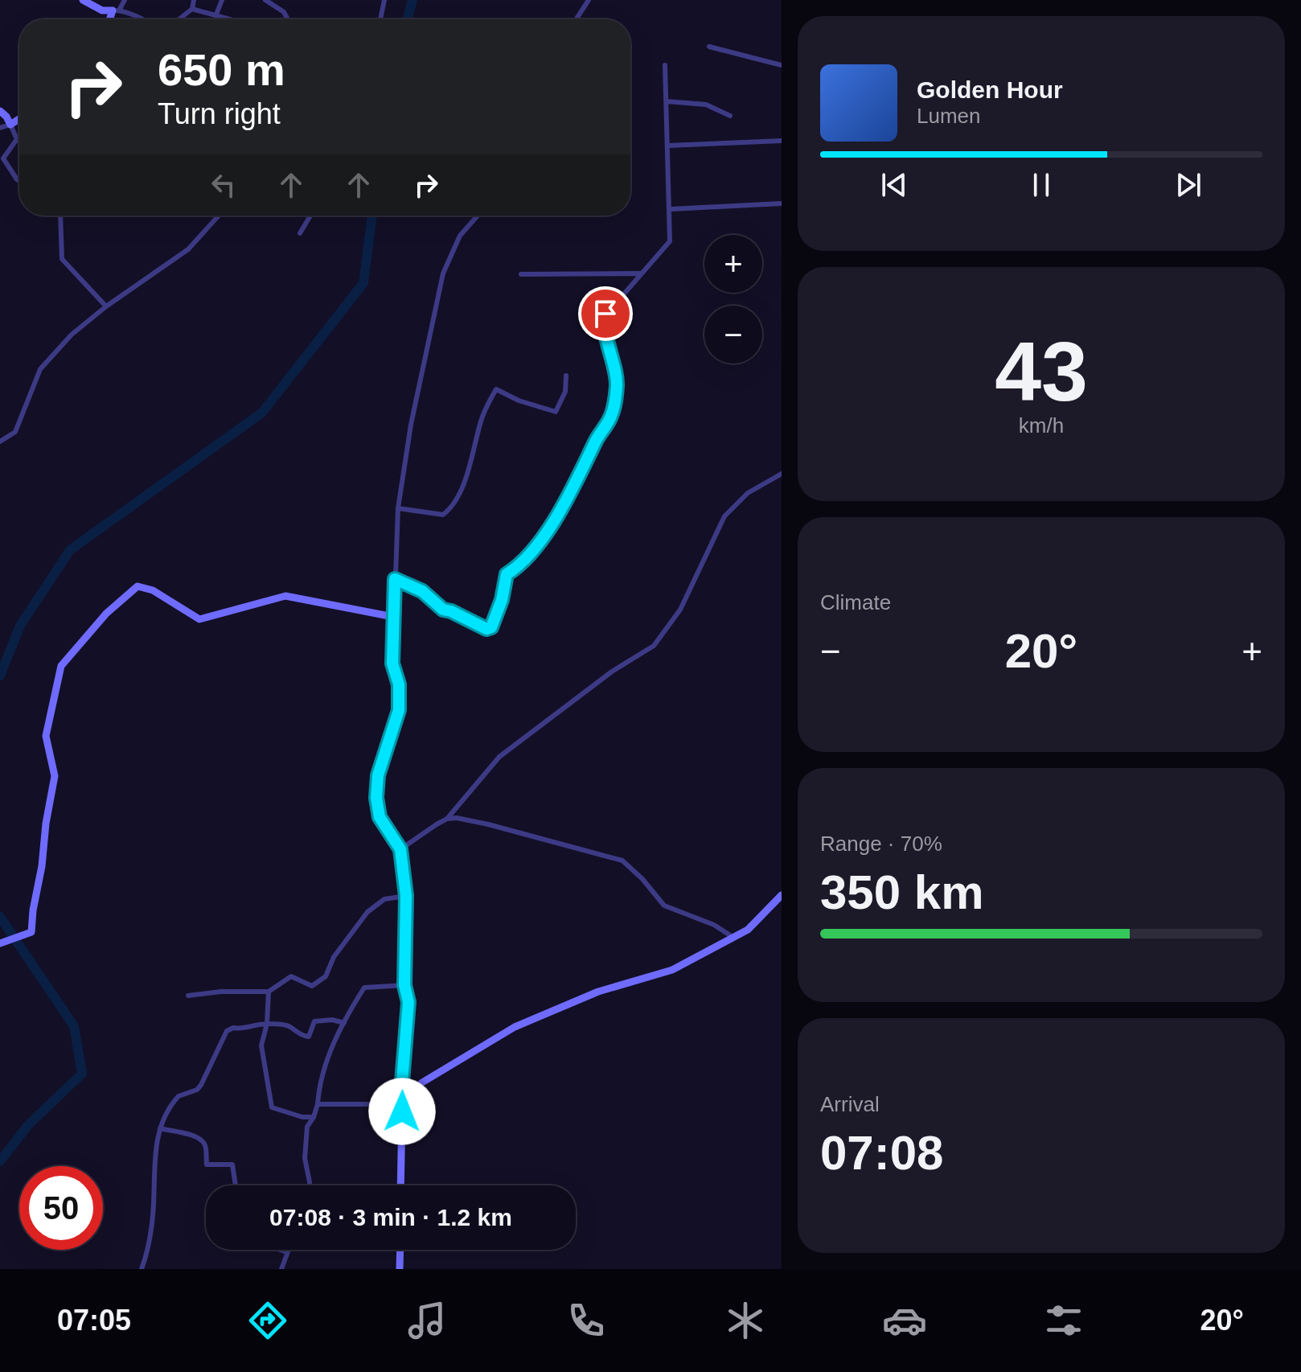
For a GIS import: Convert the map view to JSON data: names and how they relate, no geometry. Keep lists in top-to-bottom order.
{
  "page": {
    "turn": ["650 m", "Turn right"],
    "song": ["Golden Hour", "Lumen"],
    "map_buttons": ["+", "−"],
    "tile": [
      ["43", "km/h"],
      "Climate",
      ["Range · 70%", "350 km"],
      ["Arrival", "07:08"]
    ],
    "heat": ["−", "20°", "+"],
    "limit": "50",
    "trip": "07:08 · 3 min · 1.2 km",
    "tabs": ["07:05", "20°"]
  }
}
